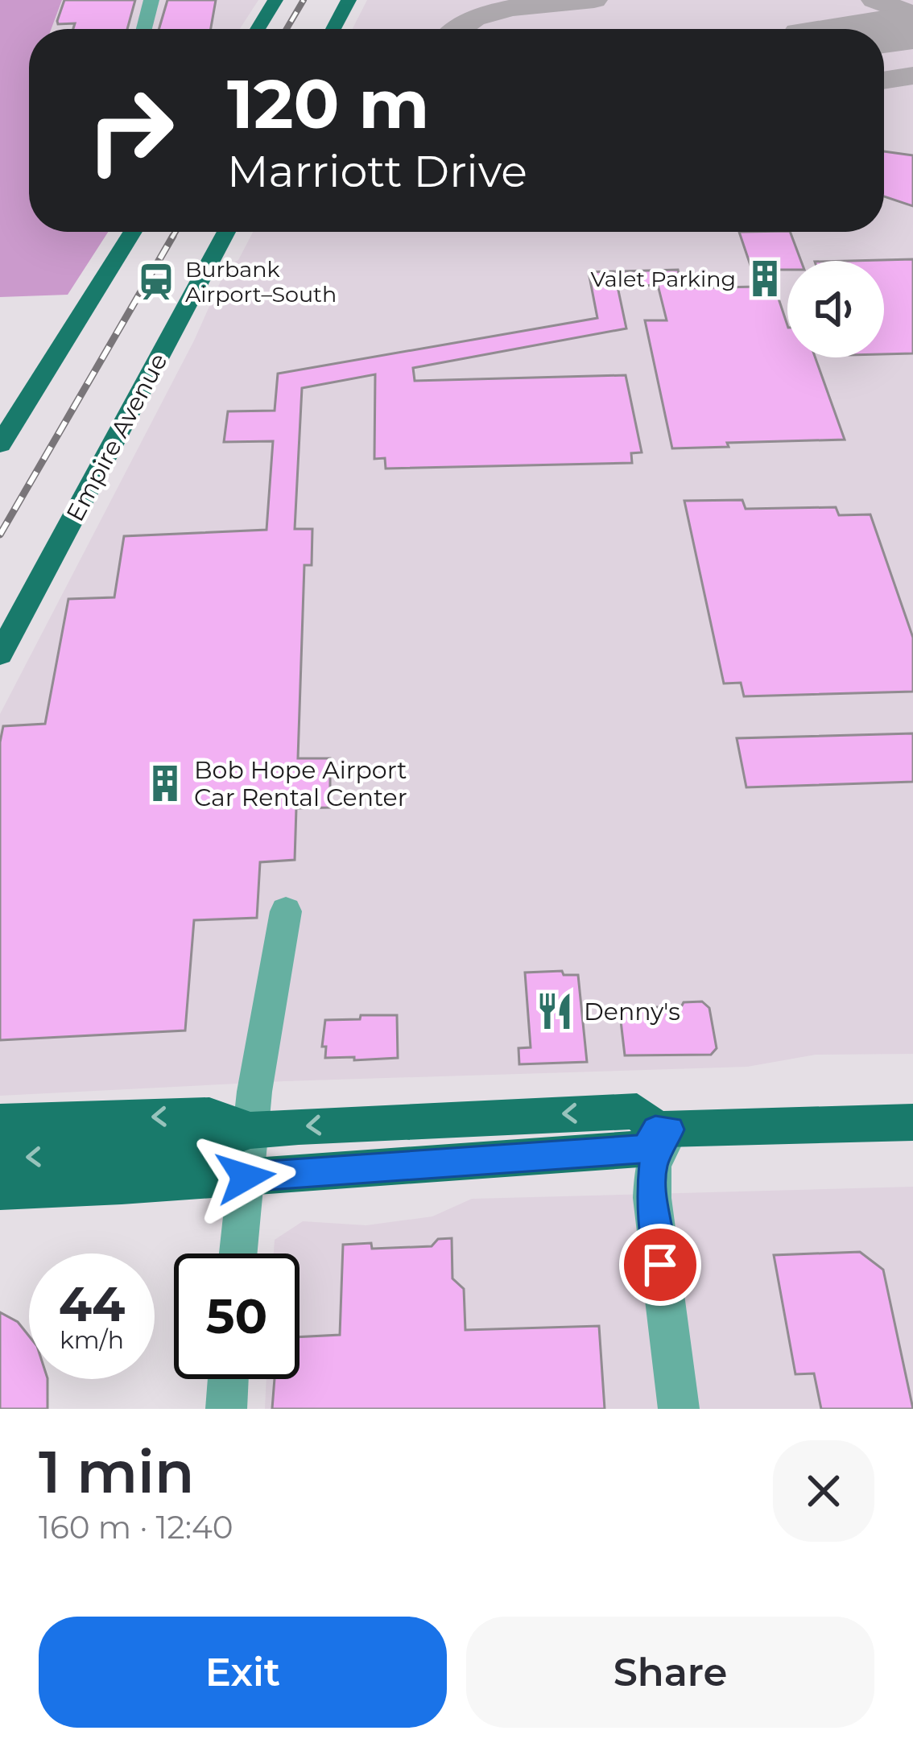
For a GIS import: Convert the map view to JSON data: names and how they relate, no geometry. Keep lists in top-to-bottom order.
{
  "streets": {
    "main road": ["Empire Avenue"]
  },
  "places": {
    "building": ["Valet Parking", "Bob Hope Airport Car Rental Center"],
    "station": ["Burbank Airport–South"],
    "restaurant": ["Denny's"]
  },
  "page": {
    "turn": ["120 m", "Marriott Drive"],
    "speed": "44 km/h",
    "limit": "50",
    "heading": ["1 min", "160 m · 12:40"],
    "buttons": ["Exit", "Share"]
  }
}
